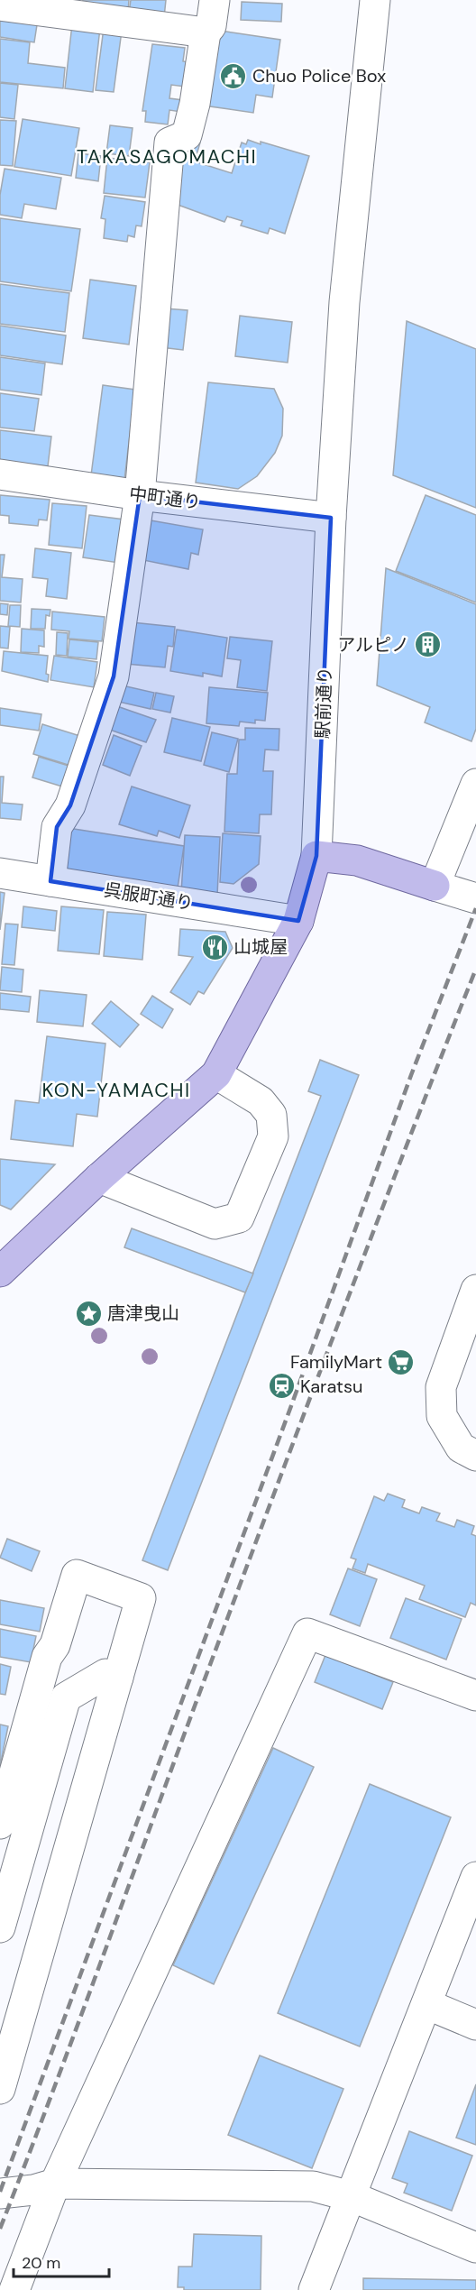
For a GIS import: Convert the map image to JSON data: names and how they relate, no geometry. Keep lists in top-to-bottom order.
{
  "streets": {
    "street": ["中町通り", "駅前通り", "呉服町通り"]
  },
  "crossings": [
    ["中町通り", "駅前通り"]
  ],
  "districts": ["TAKASAGOMACHI", "KON-YAMACHI"],
  "places": {
    "public building": ["Chuo Police Box"],
    "building": ["アルピノ"],
    "restaurant": ["山城屋"],
    "place": ["唐津曳山"],
    "supermarket": ["FamilyMart"],
    "station": ["Karatsu"]
  },
  "scale_bar": "20 m"
}
